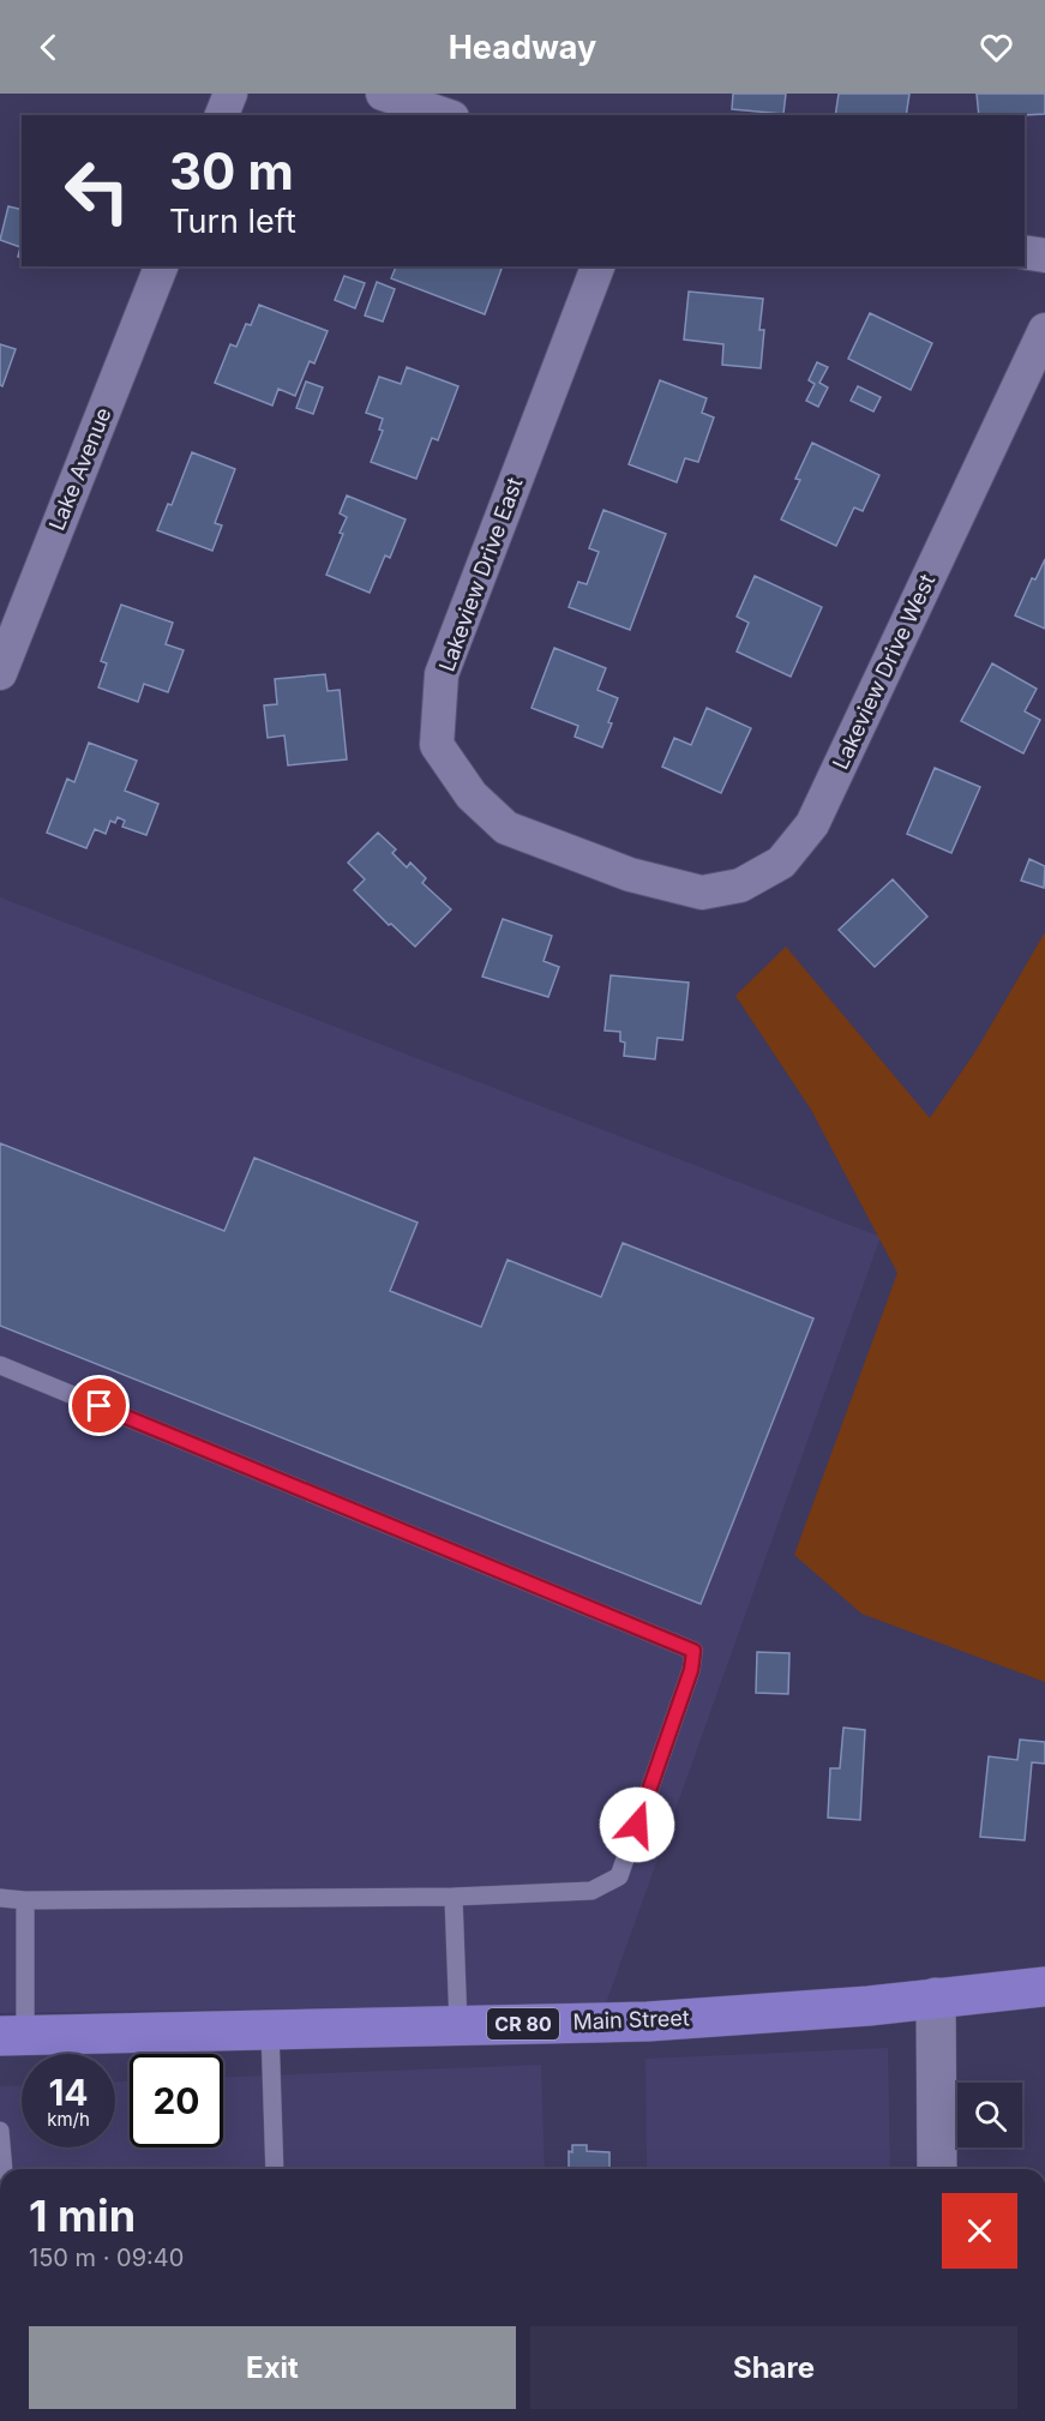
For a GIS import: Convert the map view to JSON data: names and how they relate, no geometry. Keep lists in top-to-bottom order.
{
  "streets": {
    "main road": ["Main Street", "CR 80"],
    "street": ["Lake Avenue", "Lakeview Drive East", "Lakeview Drive West"]
  },
  "crossings": [
    ["Lakeview Drive East", "Lakeview Drive West"]
  ],
  "page": {
    "header": "Headway",
    "turn": ["30 m", "Turn left"],
    "speed": "14 km/h",
    "limit": "20",
    "heading": ["1 min", "150 m · 09:40"],
    "buttons": ["Exit", "Share"]
  }
}
